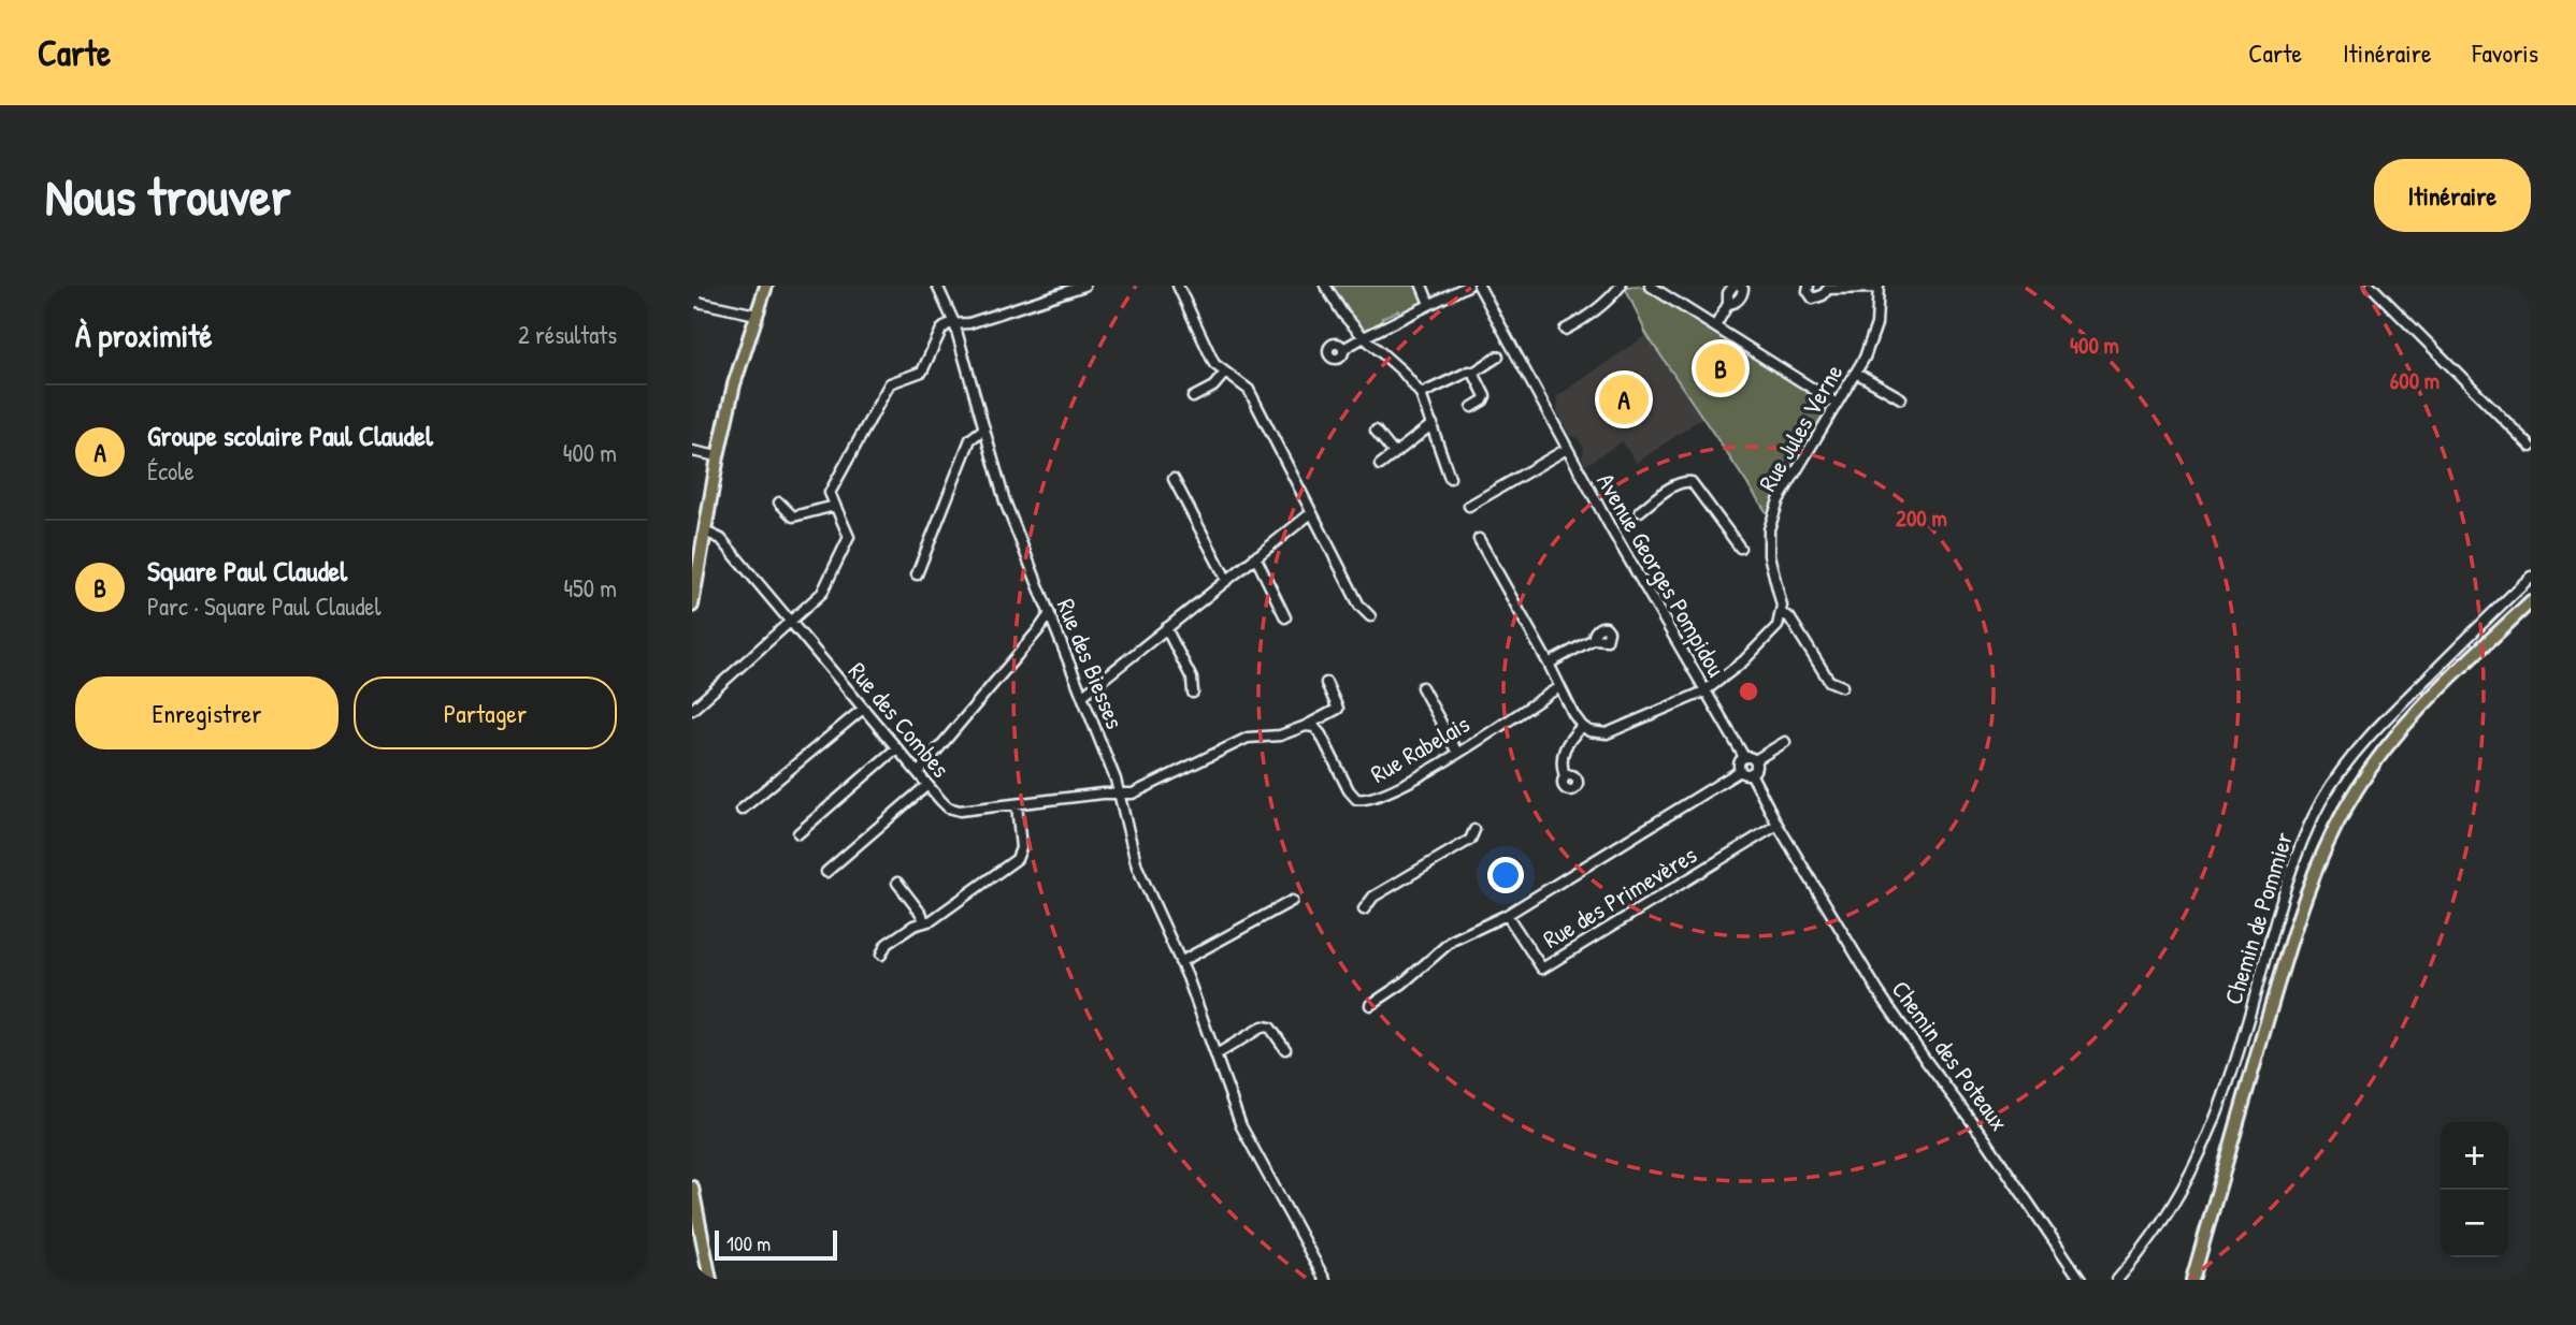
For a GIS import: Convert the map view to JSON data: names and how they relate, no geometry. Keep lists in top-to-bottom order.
{
  "streets": {
    "street": [
      "Rue Jules Verne",
      "Avenue Georges Pompidou",
      "Rue des Biesses",
      "Rue des Combes",
      "Rue Rabelais",
      "Rue des Primevères",
      "Chemin de Pommier",
      "Chemin des Poteaux"
    ]
  },
  "crossings": [
    ["Avenue Georges Pompidou", "Rue des Primevères"],
    ["Rue des Biesses", "Rue des Combes"],
    ["Rue des Primevères", "Chemin des Poteaux"]
  ],
  "scale_bar": "100 m",
  "page": {
    "header": "Carte",
    "nav": ["Carte", "Itinéraire", "Favoris"],
    "buttons": [
      "Itinéraire",
      ["Enregistrer", "Partager"]
    ],
    "title": "Nous trouver",
    "heading": ["À proximité", "2 résultats"],
    "pins": ["B", "A"],
    "list": [
      {
        "mark": "A",
        "name": "Groupe scolaire Paul Claudel",
        "note": "École",
        "value": "400 m"
      },
      {
        "mark": "B",
        "name": "Square Paul Claudel",
        "note": "Parc · Square Paul Claudel",
        "value": "450 m"
      }
    ],
    "map_buttons": ["+", "−"],
    "scale": "100 m"
  },
  "rings": ["400 m", "600 m", "200 m"]
}
